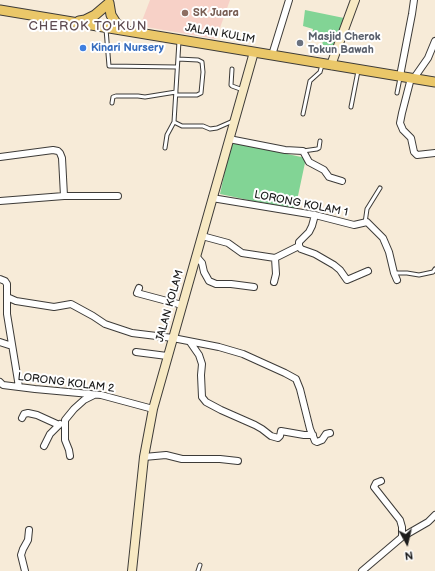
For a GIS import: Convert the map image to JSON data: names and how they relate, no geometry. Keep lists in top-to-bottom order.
{
  "streets": {
    "main road": ["JALAN KULIM"],
    "street": ["LORONG KOLAM 1", "JALAN KOLAM", "LORONG KOLAM 2"]
  },
  "crossings": [
    ["JALAN KULIM", "JALAN KOLAM"],
    ["LORONG KOLAM 1", "JALAN KOLAM"],
    ["JALAN KOLAM", "LORONG KOLAM 2"]
  ],
  "districts": ["CHEROK TO'KUN"],
  "places": ["SK Juara", "Masjid Cherok Tokun Bawah", "Kinari Nursery"],
  "north": "bottom"
}
